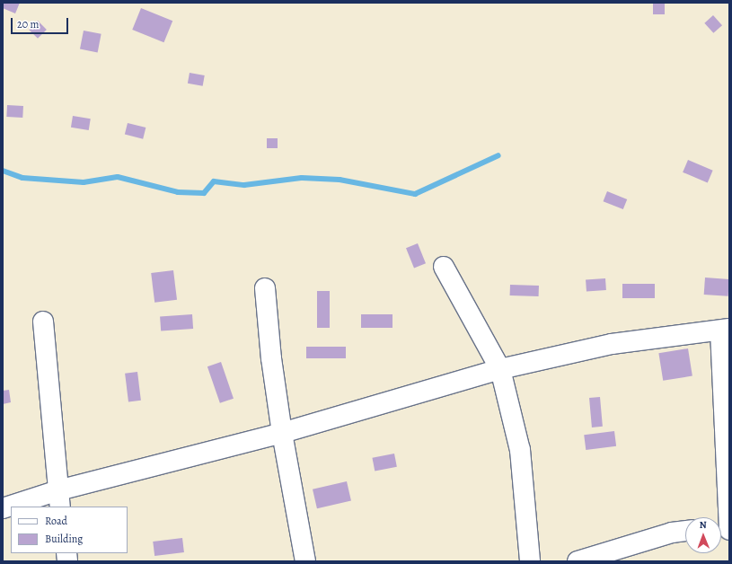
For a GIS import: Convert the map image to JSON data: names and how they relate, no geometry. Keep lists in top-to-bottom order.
{
  "legend": ["Road", "Building"],
  "scale_bar": "20 m",
  "north": "top"
}
